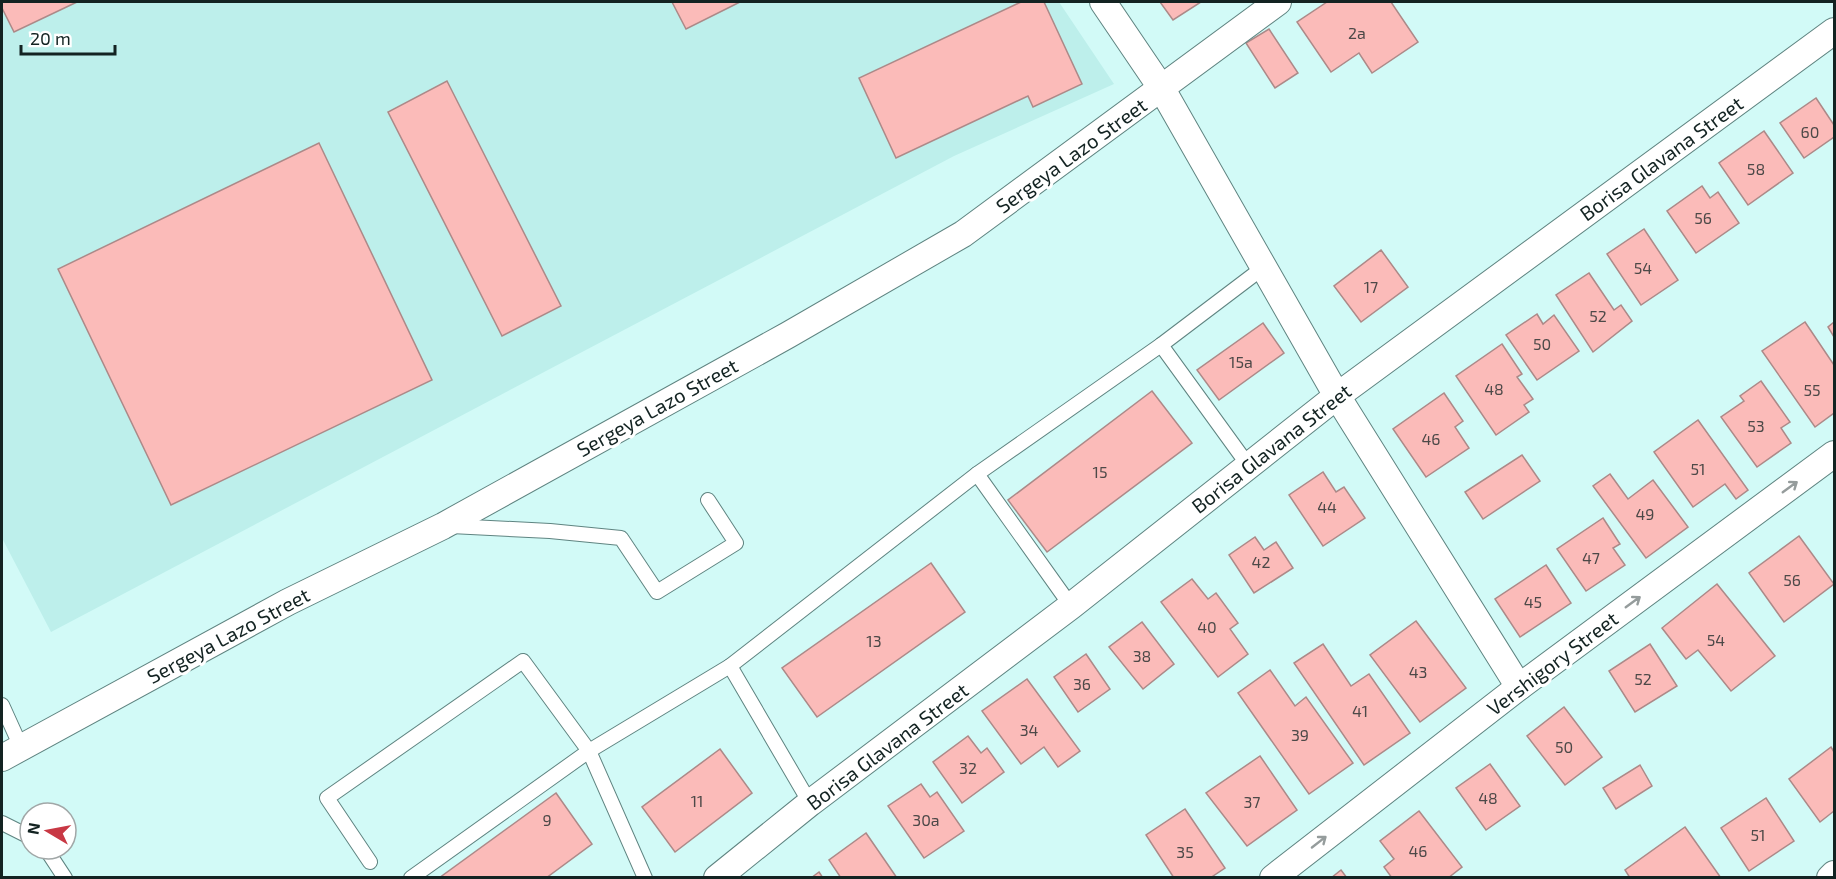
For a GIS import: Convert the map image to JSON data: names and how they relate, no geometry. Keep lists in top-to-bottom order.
{
  "streets": {
    "street": ["Sergeya Lazo Street", "Borisa Glavana Street", "Vershigory Street"]
  },
  "one_way": ["Vershigory Street"],
  "house_numbers": [
    "2а",
    "60",
    "58",
    "56",
    "54",
    "17",
    "52",
    "50",
    "15а",
    "48",
    "55",
    "53",
    "46",
    "51",
    "15",
    "44",
    "49",
    "47",
    "42",
    "56",
    "45",
    "40",
    "54",
    "13",
    "38",
    "43",
    "52",
    "36",
    "41",
    "34",
    "39",
    "50",
    "32",
    "48",
    "11",
    "37",
    "9",
    "30а",
    "51",
    "46",
    "35"
  ],
  "scale_bar": "20 m",
  "north": "left"
}
